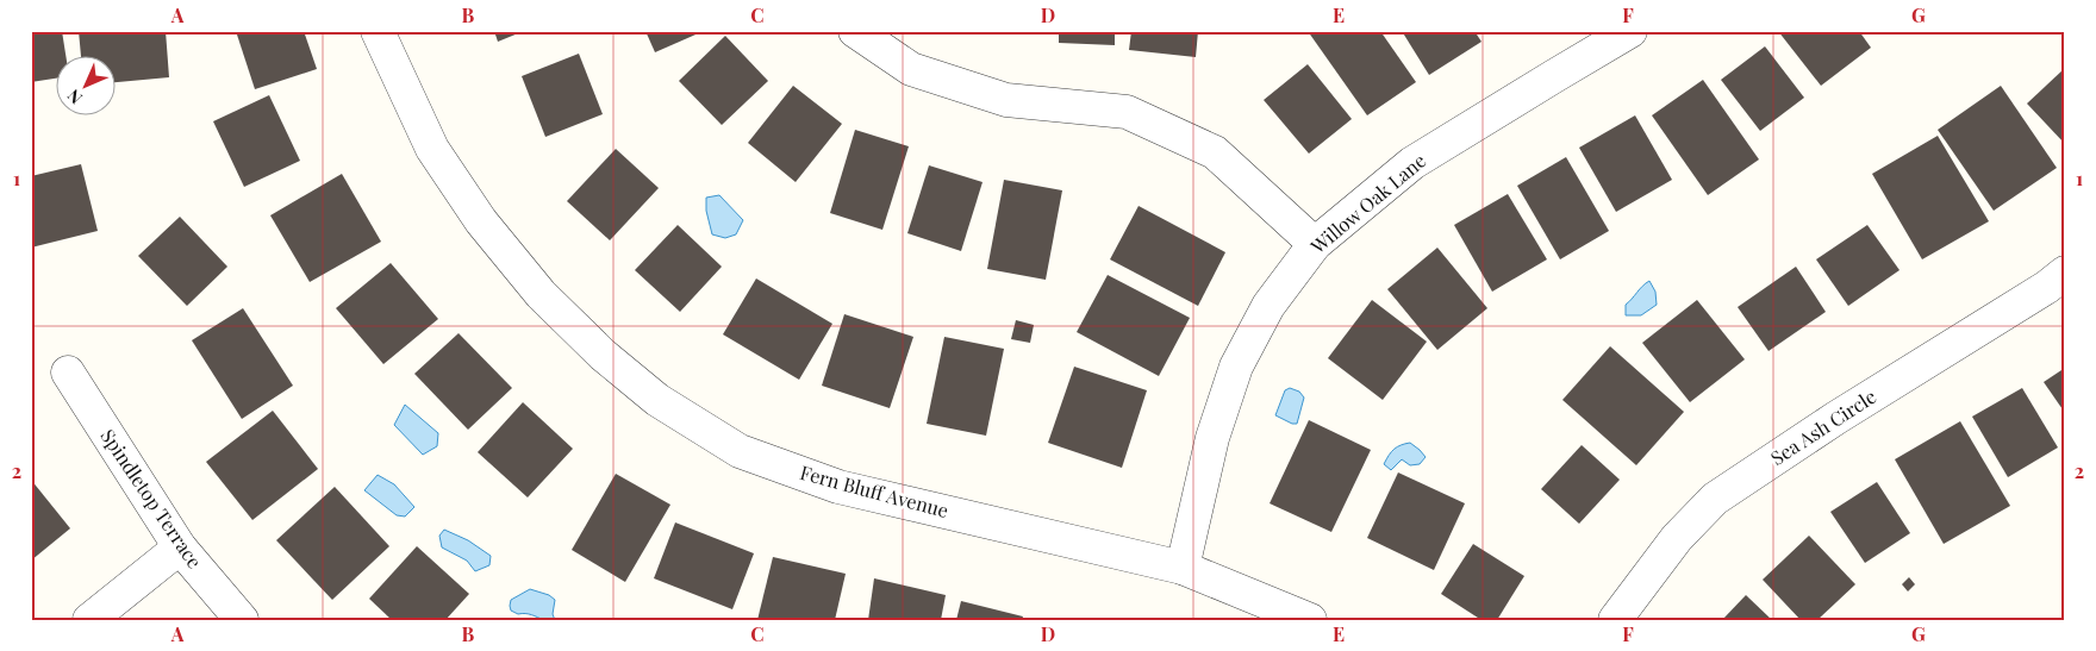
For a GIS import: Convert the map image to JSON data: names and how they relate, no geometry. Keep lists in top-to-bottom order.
{
  "streets": {
    "street": [
      "Willow Oak Lane",
      "Sea Ash Circle",
      "Fern Bluff Avenue",
      "Spindletop Terrace"
    ]
  },
  "crossings": [
    ["Willow Oak Lane", "Fern Bluff Avenue"]
  ],
  "north": "bottom left",
  "grid": {
    "columns": [
      "A",
      "B",
      "C",
      "D",
      "E",
      "F",
      "G"
    ],
    "rows": ["1", "2"]
  }
}
